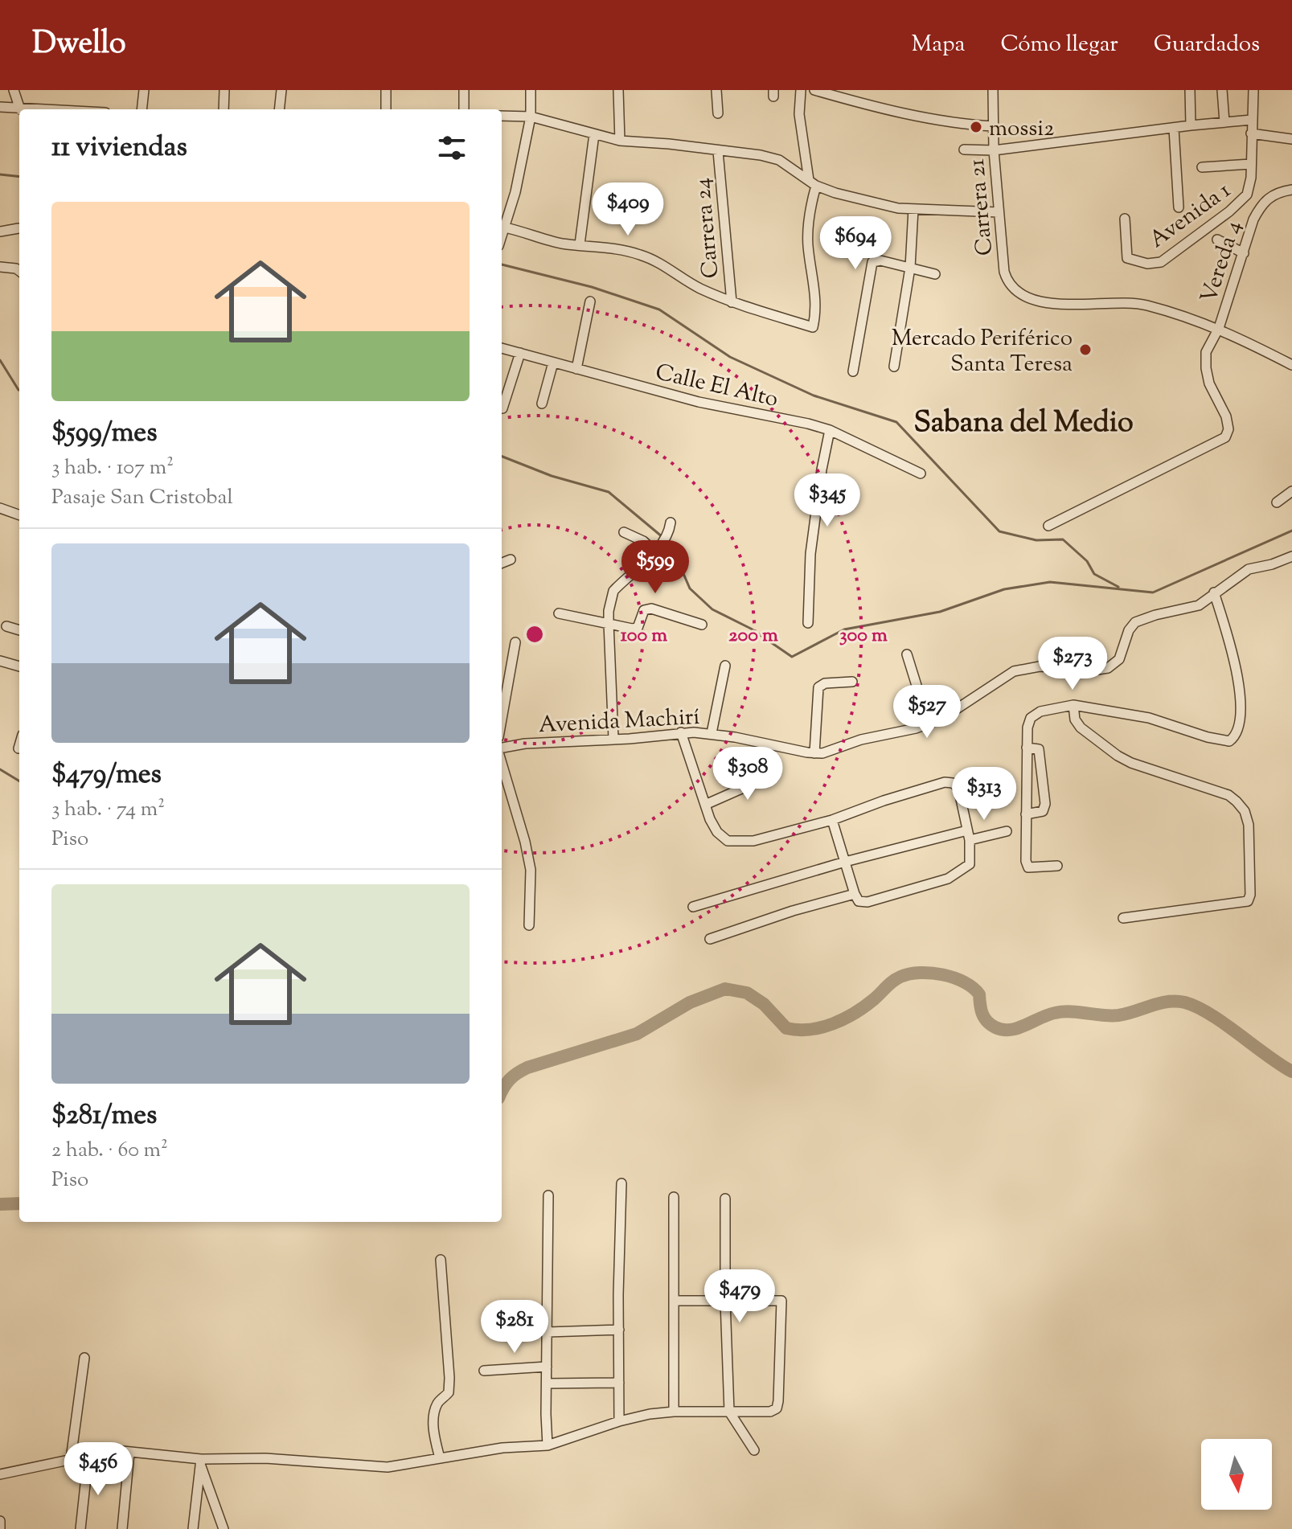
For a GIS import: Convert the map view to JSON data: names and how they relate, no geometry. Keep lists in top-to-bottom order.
{
  "streets": {
    "street": [
      "Carrera 21",
      "Avenida 1",
      "Carrera 24",
      "Vereda 4",
      "Calle El Alto",
      "Avenida Machirí"
    ]
  },
  "crossings": [
    ["Carrera 21", "Vereda 4"]
  ],
  "districts": ["Sabana del Medio"],
  "places": ["mossi2", "Mercado Periférico Santa Teresa"],
  "north": "bottom",
  "page": {
    "header": "Dwello",
    "nav": ["Mapa", "Cómo llegar", "Guardados"],
    "heading": "11 viviendas",
    "price": [
      "$409",
      "$694",
      "$345",
      "$599",
      "$273",
      "$527",
      "$308",
      "$313",
      "$479",
      "$281",
      "$456"
    ],
    "list": [
      {
        "name": "$599/mes",
        "note": "3 hab. · 107 m² · Pasaje San Cristobal"
      },
      {
        "name": "$479/mes",
        "note": "3 hab. · 74 m² · Piso"
      },
      {
        "name": "$281/mes",
        "note": "2 hab. · 60 m² · Piso"
      }
    ]
  },
  "rings": ["100 m", "200 m", "300 m"]
}
